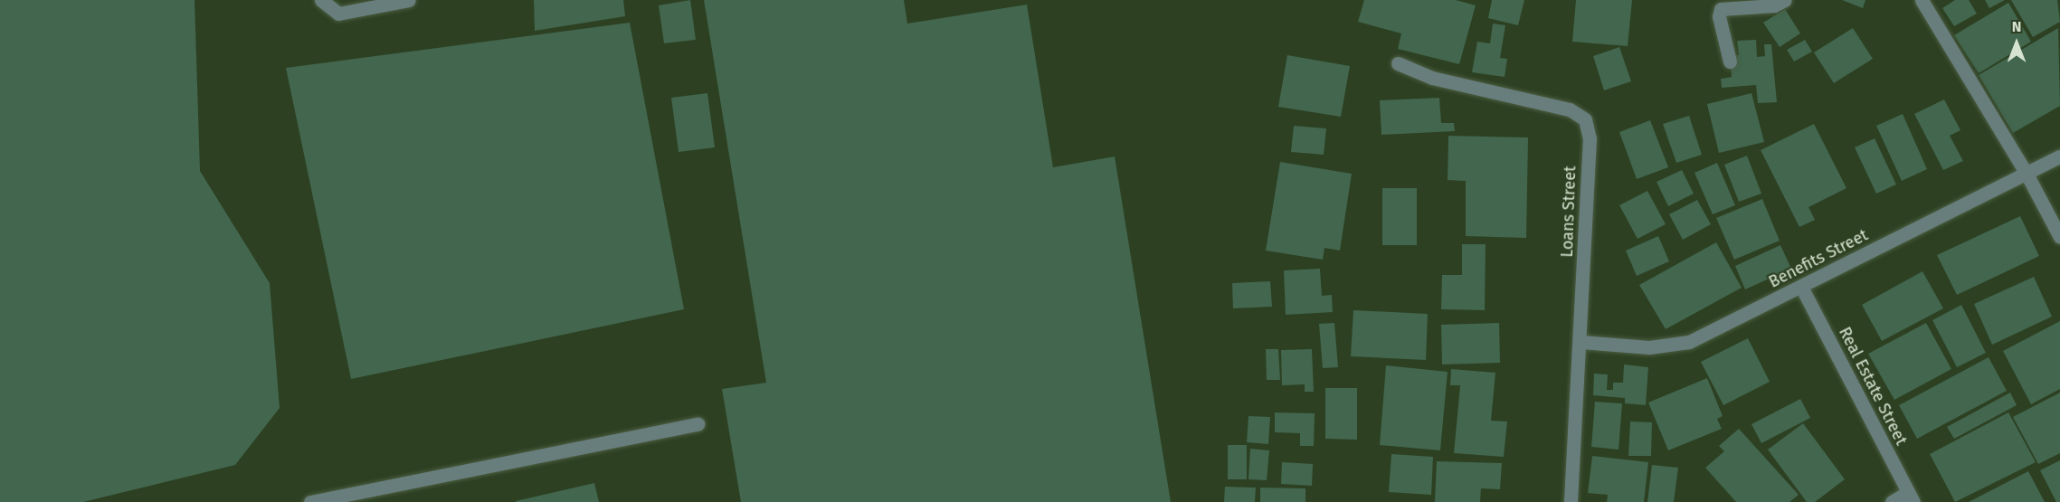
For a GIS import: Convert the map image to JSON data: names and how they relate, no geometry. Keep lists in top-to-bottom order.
{
  "streets": {
    "street": ["Loans Street", "Benefits Street", "Real Estate Street"]
  },
  "crossings": [
    ["Loans Street", "Benefits Street"],
    ["Benefits Street", "Real Estate Street"]
  ],
  "north": "top"
}
